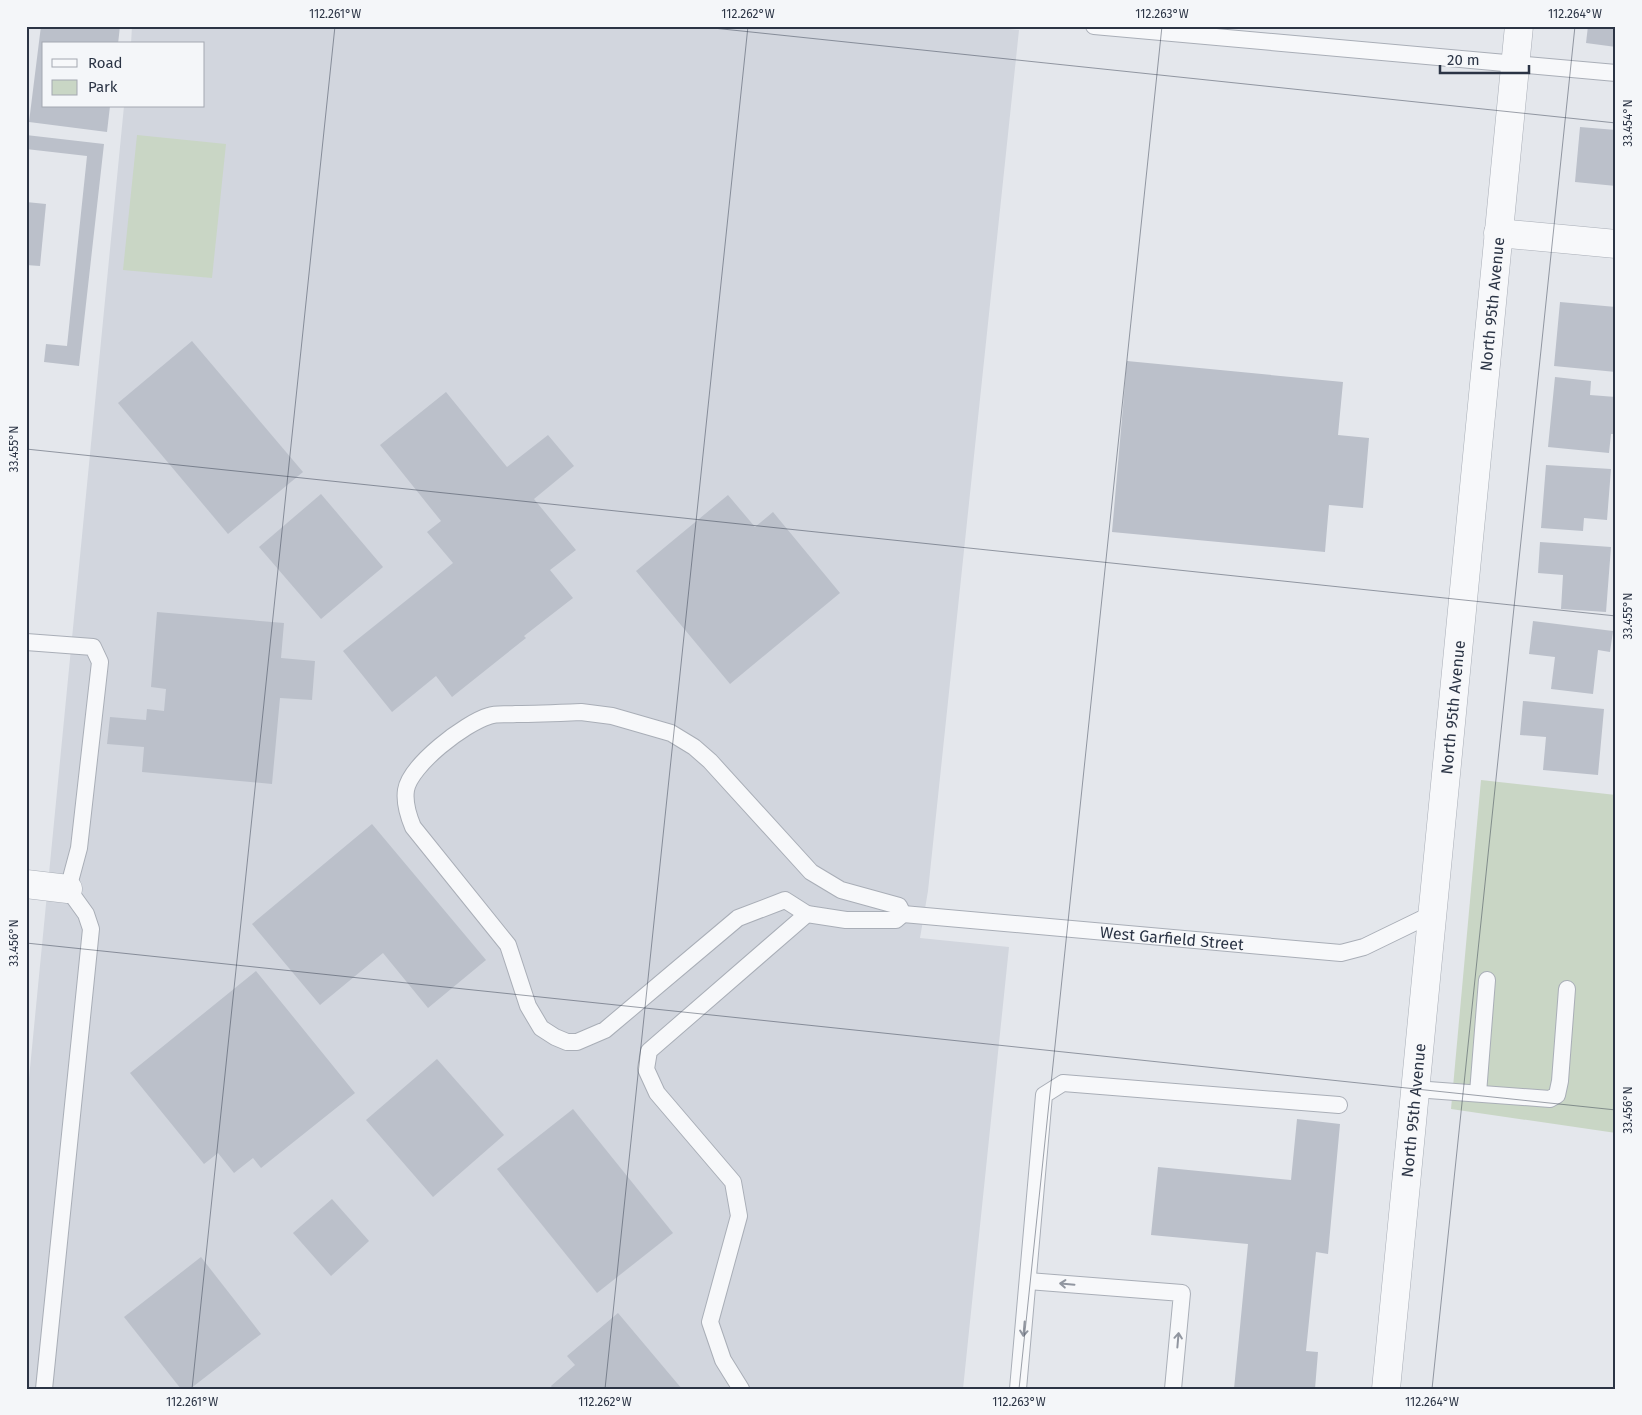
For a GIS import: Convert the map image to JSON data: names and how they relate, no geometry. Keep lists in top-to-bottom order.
{
  "streets": {
    "street": ["North 95th Avenue"],
    "lane": ["West Garfield Street"]
  },
  "crossings": [
    ["North 95th Avenue", "West Garfield Street"]
  ],
  "legend": ["Road", "Park"],
  "scale_bar": "20 m",
  "coordinates": [
    "112.261°W",
    "112.262°W",
    "112.263°W",
    "112.264°W",
    "33.454°N",
    "33.455°N",
    "33.456°N"
  ]
}
